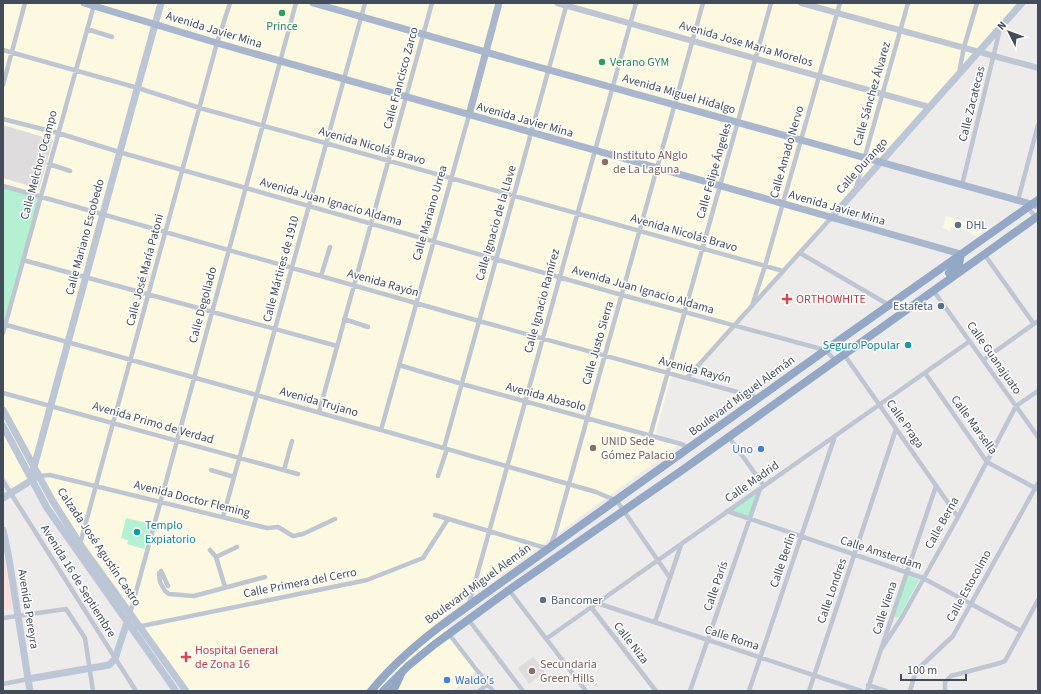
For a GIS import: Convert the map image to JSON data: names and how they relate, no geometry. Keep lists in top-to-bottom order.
{
  "streets": {
    "highway": ["Boulevard Miguel Alemán"],
    "main road": [
      "Avenida Javier Mina",
      "Avenida Miguel Hidalgo",
      "Calle Durango",
      "Calle Mariano Urrea",
      "Calle Mariano Escobedo",
      "Calzada José Agustín Castro",
      "Avenida Pereyra"
    ],
    "street": [
      "Avenida Jose Maria Morelos",
      "Calle Francisco Zarco",
      "Calle Sánchez Álvarez",
      "Calle Zacatecas",
      "Avenida Nicolás Bravo",
      "Calle Amado Nervo",
      "Calle Melchor Ocampo",
      "Calle Felipe Ángeles",
      "Avenida Juan Ignacio Aldama",
      "Calle Ignacio de la Llave",
      "Calle Mártires de 1910",
      "Calle José María Patoni",
      "Avenida Rayón",
      "Calle Ignacio Ramírez",
      "Calle Degollado",
      "Calle Justo Sierra",
      "Calle Guanajuato",
      "Avenida Abasolo",
      "Avenida Trujano",
      "Avenida Primo de Verdad",
      "Calle Praga",
      "Calle Marsella",
      "Calle Madrid",
      "Avenida Doctor Fleming",
      "Calle Berna",
      "Calle Amsterdam",
      "Calle Berlín",
      "Avenida 16 de Septiembre",
      "Calle Primera del Cerro",
      "Calle París",
      "Calle Estocolmo",
      "Calle Londres",
      "Calle Viena",
      "Calle Roma",
      "Calle Niza"
    ]
  },
  "crossings": [
    ["Avenida Javier Mina", "Calle Francisco Zarco"],
    ["Avenida Javier Mina", "Calle Amado Nervo"],
    ["Avenida Javier Mina", "Calle Melchor Ocampo"],
    ["Avenida Javier Mina", "Calle Durango"],
    ["Avenida Javier Mina", "Calle Felipe Ángeles"],
    ["Avenida Javier Mina", "Calle Mariano Urrea"],
    ["Avenida Javier Mina", "Calle Ignacio de la Llave"],
    ["Avenida Javier Mina", "Calle Mariano Escobedo"],
    ["Avenida Javier Mina", "Calle Mártires de 1910"],
    ["Avenida Javier Mina", "Calle José María Patoni"],
    ["Avenida Javier Mina", "Calle Ignacio Ramírez"],
    ["Avenida Javier Mina", "Calle Degollado"],
    ["Avenida Javier Mina", "Calle Justo Sierra"],
    ["Avenida Javier Mina", "Boulevard Miguel Alemán"],
    ["Avenida Jose Maria Morelos", "Calle Sánchez Álvarez"],
    ["Avenida Jose Maria Morelos", "Calle Amado Nervo"],
    ["Avenida Jose Maria Morelos", "Calle Durango"],
    ["Avenida Jose Maria Morelos", "Calle Felipe Ángeles"],
    ["Avenida Jose Maria Morelos", "Calle Ignacio de la Llave"],
    ["Avenida Jose Maria Morelos", "Calle Ignacio Ramírez"],
    ["Avenida Jose Maria Morelos", "Calle Justo Sierra"],
    ["Calle Francisco Zarco", "Avenida Miguel Hidalgo"],
    ["Calle Francisco Zarco", "Avenida Nicolás Bravo"],
    ["Calle Francisco Zarco", "Avenida Juan Ignacio Aldama"],
    ["Calle Francisco Zarco", "Avenida Rayón"],
    ["Calle Francisco Zarco", "Avenida Trujano"],
    ["Avenida Miguel Hidalgo", "Calle Sánchez Álvarez"],
    ["Avenida Miguel Hidalgo", "Calle Zacatecas"],
    ["Avenida Miguel Hidalgo", "Calle Amado Nervo"],
    ["Avenida Miguel Hidalgo", "Calle Durango"],
    ["Avenida Miguel Hidalgo", "Calle Felipe Ángeles"],
    ["Avenida Miguel Hidalgo", "Calle Mariano Urrea"],
    ["Avenida Miguel Hidalgo", "Calle Ignacio de la Llave"],
    ["Avenida Miguel Hidalgo", "Calle Mártires de 1910"],
    ["Avenida Miguel Hidalgo", "Calle Ignacio Ramírez"],
    ["Avenida Miguel Hidalgo", "Calle Justo Sierra"],
    ["Avenida Miguel Hidalgo", "Boulevard Miguel Alemán"],
    ["Calle Sánchez Álvarez", "Calle Durango"],
    ["Calle Zacatecas", "Calle Durango"],
    ["Avenida Nicolás Bravo", "Calle Amado Nervo"],
    ["Avenida Nicolás Bravo", "Calle Melchor Ocampo"],
    ["Avenida Nicolás Bravo", "Calle Durango"],
    ["Avenida Nicolás Bravo", "Calle Felipe Ángeles"],
    ["Avenida Nicolás Bravo", "Calle Mariano Urrea"],
    ["Avenida Nicolás Bravo", "Calle Ignacio de la Llave"],
    ["Avenida Nicolás Bravo", "Calle Mariano Escobedo"],
    ["Avenida Nicolás Bravo", "Calle Mártires de 1910"],
    ["Avenida Nicolás Bravo", "Calle José María Patoni"],
    ["Avenida Nicolás Bravo", "Calle Ignacio Ramírez"],
    ["Avenida Nicolás Bravo", "Calle Degollado"],
    ["Avenida Nicolás Bravo", "Calle Justo Sierra"],
    ["Calle Amado Nervo", "Calle Durango"],
    ["Calle Melchor Ocampo", "Avenida Juan Ignacio Aldama"],
    ["Calle Melchor Ocampo", "Avenida Rayón"],
    ["Calle Melchor Ocampo", "Avenida Trujano"],
    ["Calle Durango", "Avenida Juan Ignacio Aldama"],
    ["Calle Durango", "Avenida Rayón"],
    ["Calle Felipe Ángeles", "Avenida Juan Ignacio Aldama"],
    ["Calle Felipe Ángeles", "Avenida Rayón"],
    ["Calle Felipe Ángeles", "Avenida Abasolo"],
    ["Avenida Juan Ignacio Aldama", "Calle Mariano Urrea"],
    ["Avenida Juan Ignacio Aldama", "Calle Ignacio de la Llave"],
    ["Avenida Juan Ignacio Aldama", "Calle Mariano Escobedo"],
    ["Avenida Juan Ignacio Aldama", "Calle Mártires de 1910"],
    ["Avenida Juan Ignacio Aldama", "Calle José María Patoni"],
    ["Avenida Juan Ignacio Aldama", "Calle Ignacio Ramírez"],
    ["Avenida Juan Ignacio Aldama", "Calle Degollado"],
    ["Avenida Juan Ignacio Aldama", "Calle Justo Sierra"],
    ["Avenida Juan Ignacio Aldama", "Boulevard Miguel Alemán"],
    ["Calle Mariano Urrea", "Avenida Rayón"],
    ["Calle Mariano Urrea", "Avenida Abasolo"],
    ["Calle Mariano Urrea", "Avenida Trujano"],
    ["Calle Ignacio de la Llave", "Avenida Rayón"],
    ["Calle Ignacio de la Llave", "Avenida Abasolo"],
    ["Calle Ignacio de la Llave", "Avenida Trujano"],
    ["Calle Mariano Escobedo", "Avenida Rayón"],
    ["Calle Mariano Escobedo", "Avenida Trujano"],
    ["Calle Mariano Escobedo", "Avenida Primo de Verdad"],
    ["Calle Mariano Escobedo", "Calzada José Agustín Castro"],
    ["Calle Mártires de 1910", "Avenida Rayón"],
    ["Calle Mártires de 1910", "Avenida Trujano"],
    ["Calle Mártires de 1910", "Avenida Primo de Verdad"],
    ["Calle Mártires de 1910", "Avenida Doctor Fleming"],
    ["Calle José María Patoni", "Avenida Rayón"],
    ["Calle José María Patoni", "Avenida Trujano"],
    ["Calle José María Patoni", "Avenida Primo de Verdad"],
    ["Calle José María Patoni", "Avenida Doctor Fleming"],
    ["Calle José María Patoni", "Calzada José Agustín Castro"],
    ["Avenida Rayón", "Calle Ignacio Ramírez"],
    ["Avenida Rayón", "Calle Degollado"],
    ["Avenida Rayón", "Calle Justo Sierra"],
    ["Avenida Rayón", "Boulevard Miguel Alemán"],
    ["Calle Ignacio Ramírez", "Boulevard Miguel Alemán"],
    ["Calle Ignacio Ramírez", "Avenida Abasolo"],
    ["Calle Ignacio Ramírez", "Avenida Trujano"],
    ["Calle Degollado", "Avenida Trujano"],
    ["Calle Degollado", "Avenida Primo de Verdad"],
    ["Calle Degollado", "Avenida Doctor Fleming"],
    ["Calle Degollado", "Calzada José Agustín Castro"],
    ["Calle Justo Sierra", "Boulevard Miguel Alemán"],
    ["Calle Justo Sierra", "Avenida Abasolo"],
    ["Calle Justo Sierra", "Avenida Trujano"],
    ["Calle Guanajuato", "Boulevard Miguel Alemán"],
    ["Calle Guanajuato", "Calle Madrid"],
    ["Calle Guanajuato", "Calle Berna"],
    ["Boulevard Miguel Alemán", "Avenida Abasolo"],
    ["Boulevard Miguel Alemán", "Avenida Trujano"],
    ["Boulevard Miguel Alemán", "Calle Praga"],
    ["Avenida Trujano", "Calle Madrid"],
    ["Calle Praga", "Calle Madrid"],
    ["Calle Praga", "Calle Berna"],
    ["Calle Praga", "Calle Londres"],
    ["Calle Praga", "Calle Viena"],
    ["Calle Marsella", "Calle Madrid"],
    ["Calle Marsella", "Calle Berna"],
    ["Calle Marsella", "Calle Estocolmo"],
    ["Calle Madrid", "Calle Amsterdam"],
    ["Calle Madrid", "Calle Berlín"],
    ["Calle Madrid", "Calle París"],
    ["Calle Madrid", "Calle Roma"],
    ["Calle Madrid", "Calle Niza"],
    ["Avenida Doctor Fleming", "Calzada José Agustín Castro"],
    ["Calle Berna", "Calle Amsterdam"],
    ["Calle Berna", "Calle Viena"],
    ["Calzada José Agustín Castro", "Calle Primera del Cerro"],
    ["Calle Amsterdam", "Calle Berlín"],
    ["Calle Amsterdam", "Calle París"],
    ["Calle Amsterdam", "Calle Estocolmo"],
    ["Calle Amsterdam", "Calle Londres"],
    ["Calle Amsterdam", "Calle Viena"],
    ["Calle Berlín", "Calle Roma"],
    ["Calle París", "Calle Roma"],
    ["Calle Londres", "Calle Roma"]
  ],
  "places": {
    "other": [
      "Prince",
      "Verano GYM",
      "Instituto ANglo de La Laguna",
      "DHL",
      "Estafeta",
      "Seguro Popular",
      "UNID Sede Gómez Palacio",
      "Uno",
      "Templo Expiatorio",
      "Bancomer",
      "Secundaria Green Hills",
      "Waldo's"
    ],
    "health": ["ORTHOWHITE", "Hospital General de Zona 16"]
  },
  "scale_bar": "100 m",
  "north": "top left"
}
